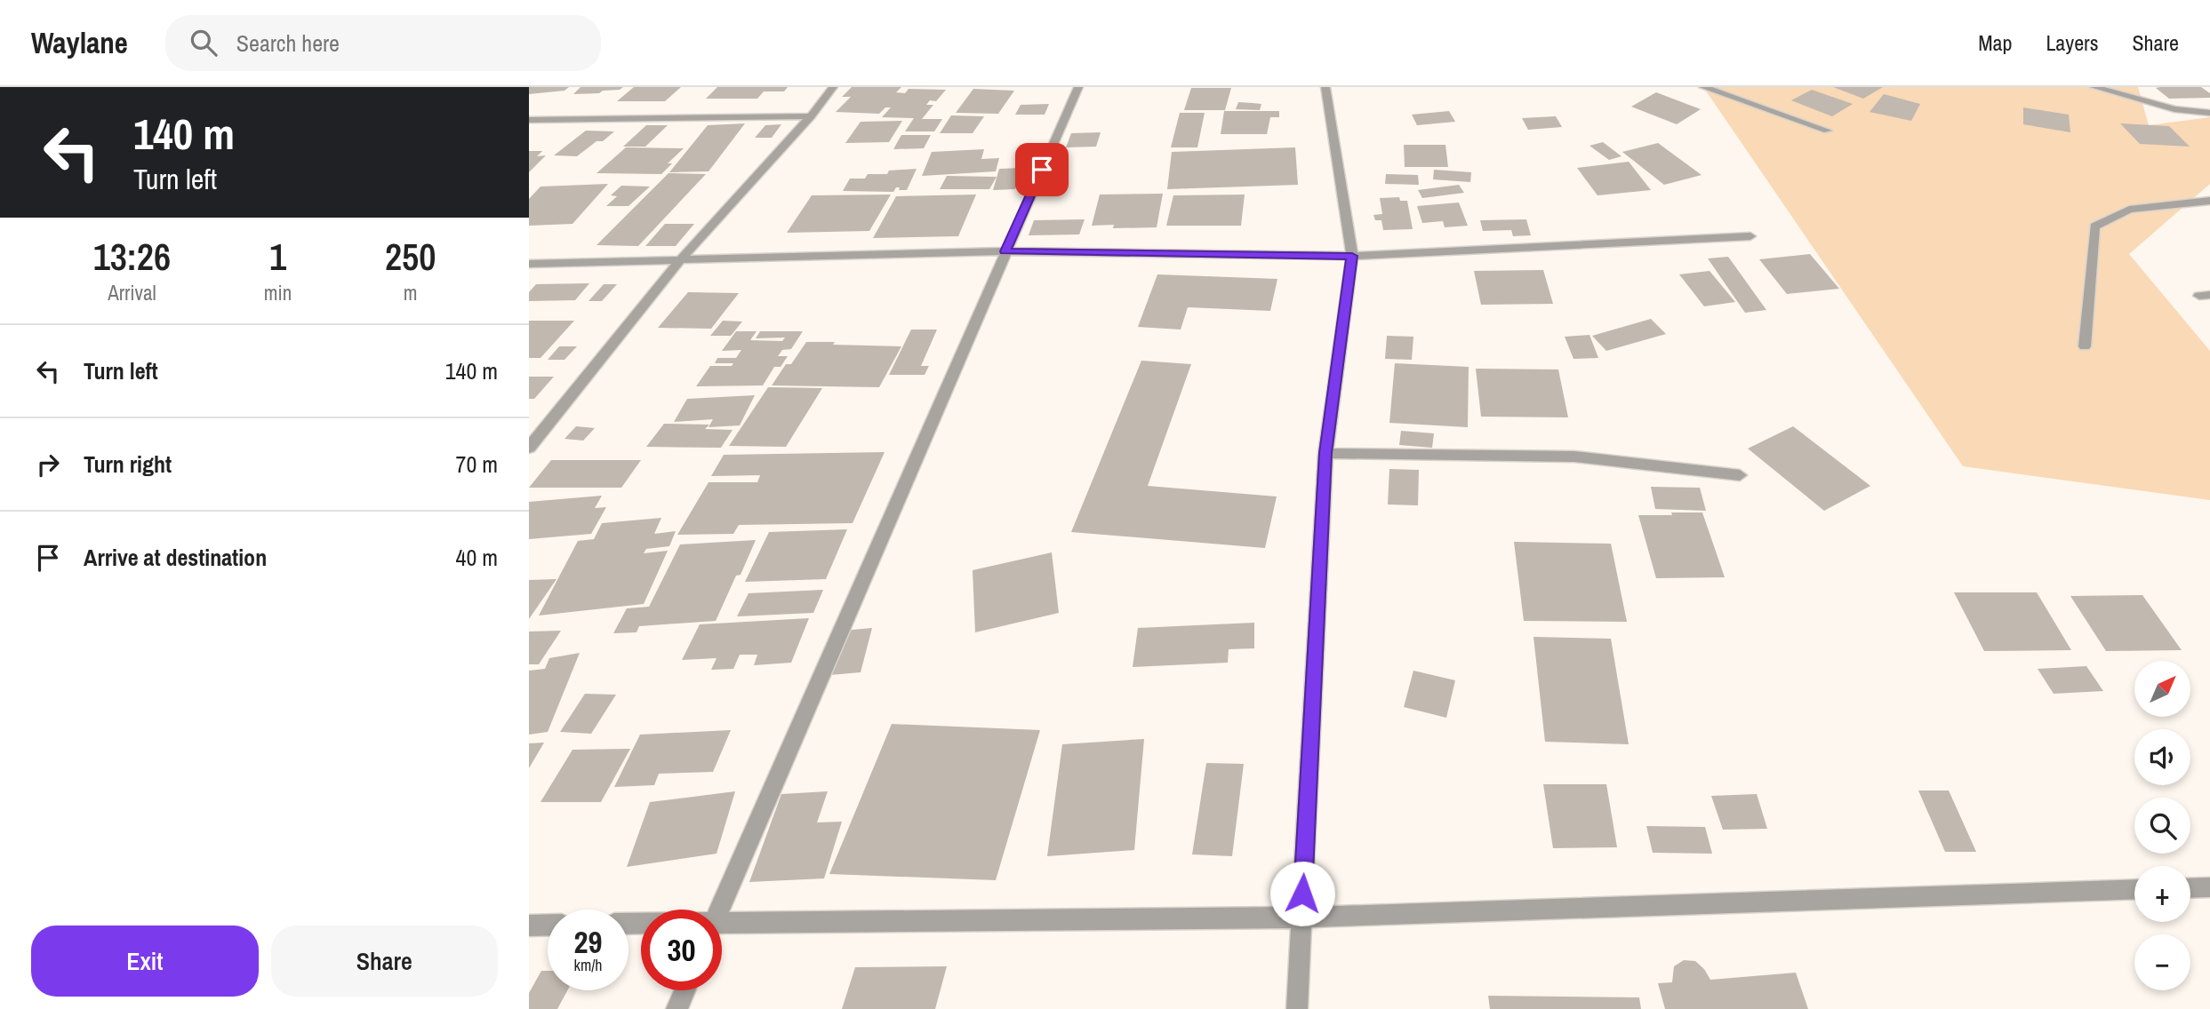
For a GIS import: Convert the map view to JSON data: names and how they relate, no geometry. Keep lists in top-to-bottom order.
{
  "north": "top right",
  "page": {
    "header": "Waylane",
    "search": "Search here",
    "nav": ["Map", "Layers", "Share"],
    "turn": ["140 m", "Turn left"],
    "eta": [
      "13:26",
      "Arrival",
      "1",
      "min",
      "250",
      "m"
    ],
    "list": [
      {
        "name": "Turn left",
        "value": "140 m"
      },
      {
        "name": "Turn right",
        "value": "70 m"
      },
      {
        "name": "Arrive at destination",
        "value": "40 m"
      }
    ],
    "map_buttons": ["+", "−"],
    "speed": "29 km/h",
    "limit": "30",
    "buttons": ["Exit", "Share"]
  }
}
